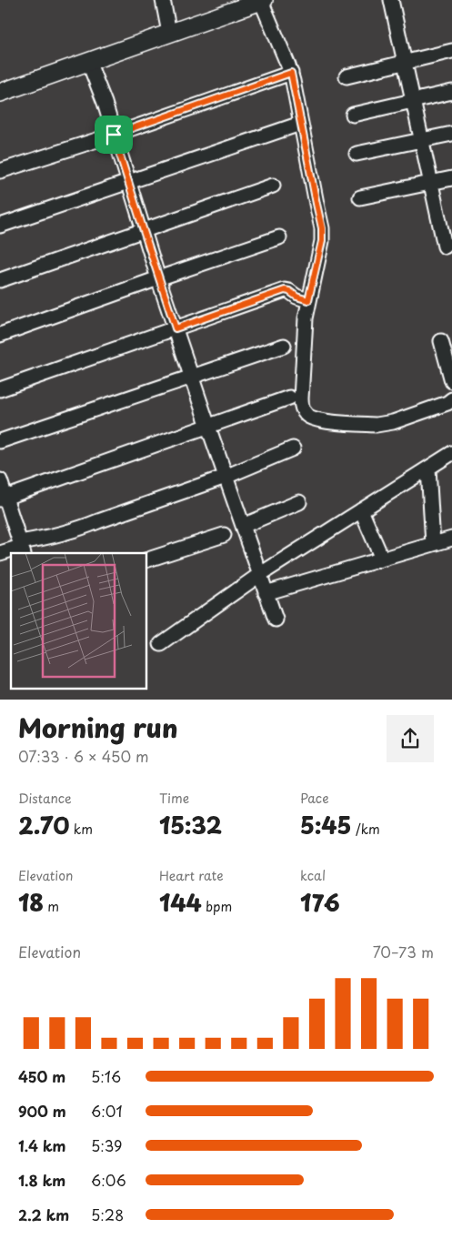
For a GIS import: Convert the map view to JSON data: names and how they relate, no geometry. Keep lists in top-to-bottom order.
{
  "page": {
    "heading": ["Morning run", "07:33 · 6 × 450 m"],
    "stats": [
      ["Distance", "2.70 km"],
      ["Time", "15:32"],
      ["Pace", "5:45 /km"],
      ["Elevation", "18 m"],
      ["Heart rate", "144 bpm"],
      ["kcal", "176"]
    ],
    "chart": ["Elevation", "70–73 m"],
    "list": [
      {
        "name": "450 m",
        "note": "5:16"
      },
      {
        "name": "900 m",
        "note": "6:01"
      },
      {
        "name": "1.4 km",
        "note": "5:39"
      },
      {
        "name": "1.8 km",
        "note": "6:06"
      },
      {
        "name": "2.2 km",
        "note": "5:28"
      }
    ]
  }
}
